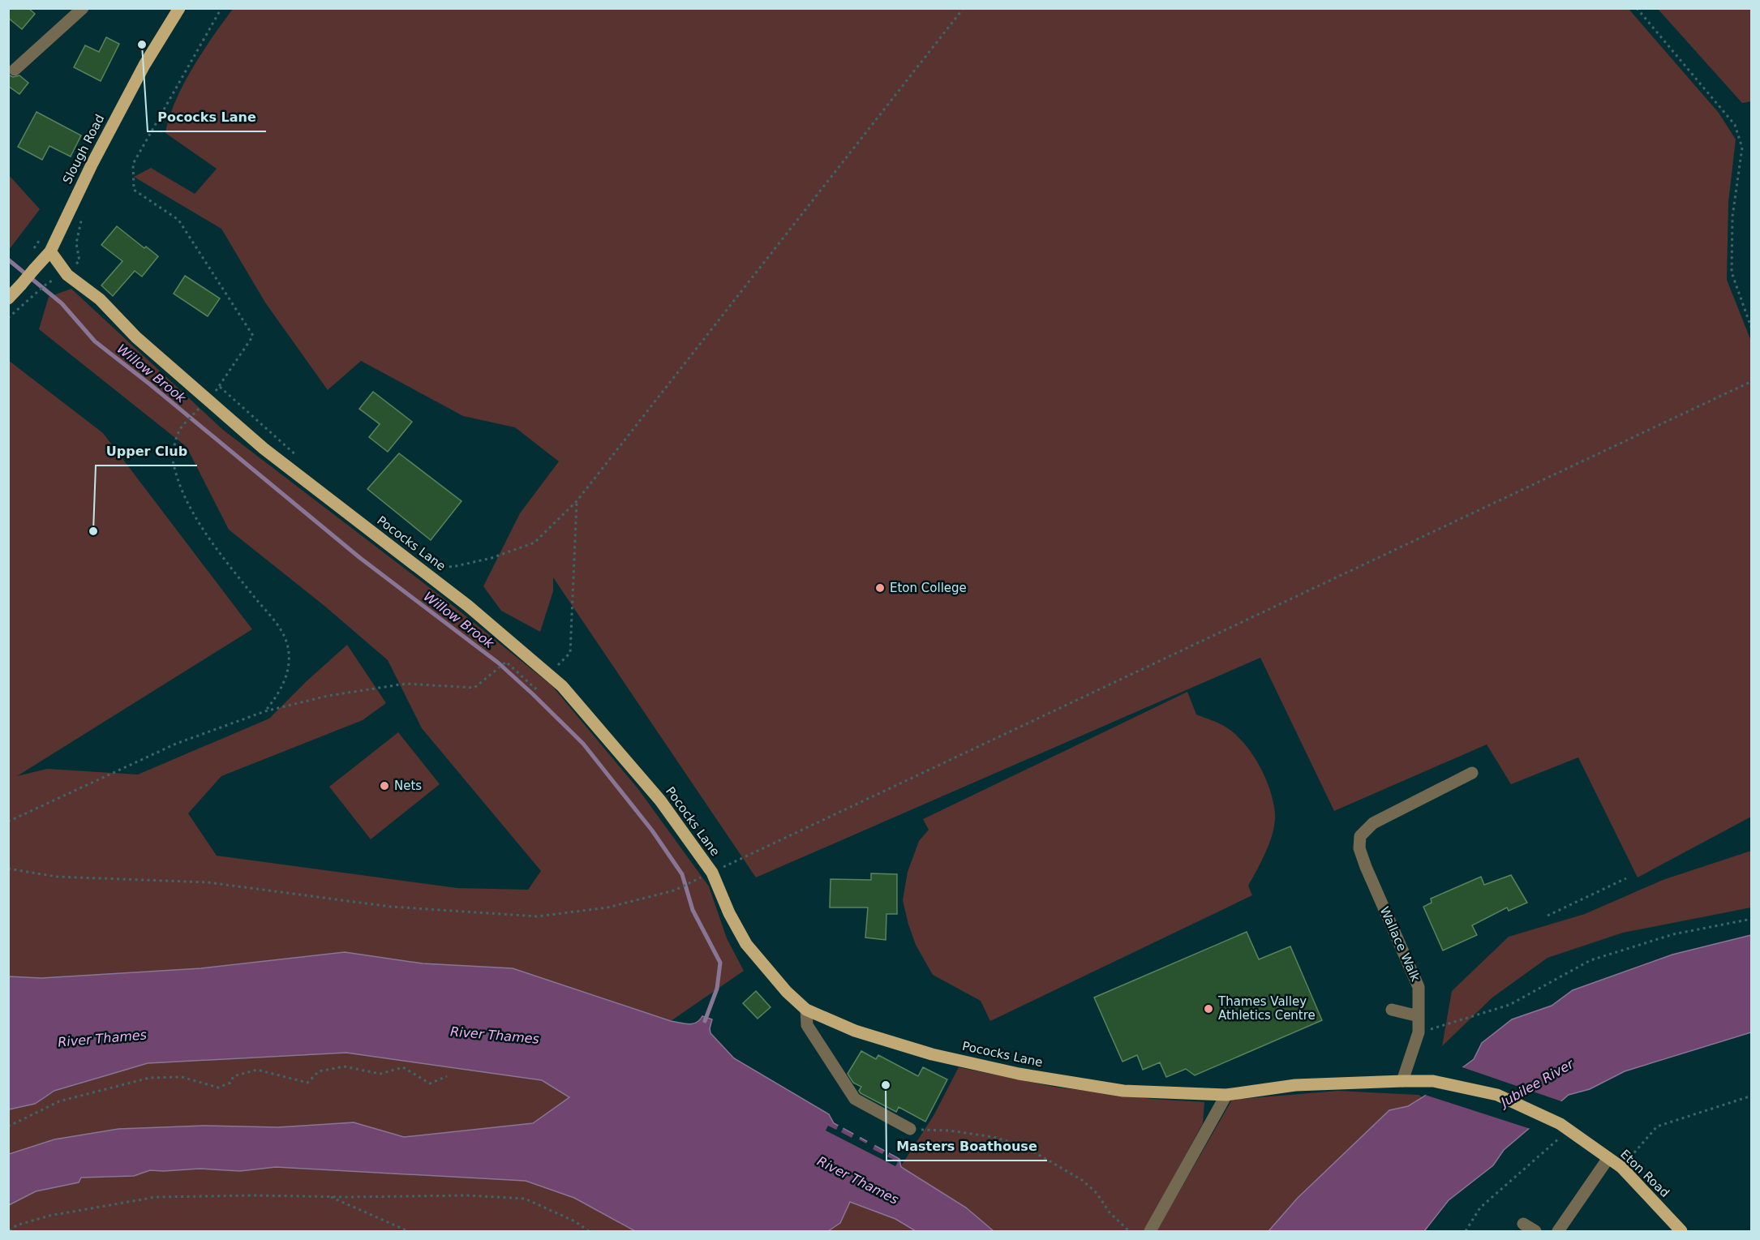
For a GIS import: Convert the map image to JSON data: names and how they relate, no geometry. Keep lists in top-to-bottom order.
{
  "streets": {
    "main road": ["Slough Road", "Pococks Lane", "Eton Road"],
    "street": ["Wallace Walk"]
  },
  "crossings": [
    ["Slough Road", "Pococks Lane"],
    ["Pococks Lane", "Wallace Walk"],
    ["Pococks Lane", "Eton Road"]
  ],
  "water": ["Willow Brook", "River Thames", "Jubilee River"],
  "places": [
    "Pococks Lane",
    "Upper Club",
    "Eton College",
    "Nets",
    "Thames Valley Athletics Centre",
    "Masters Boathouse"
  ]
}
